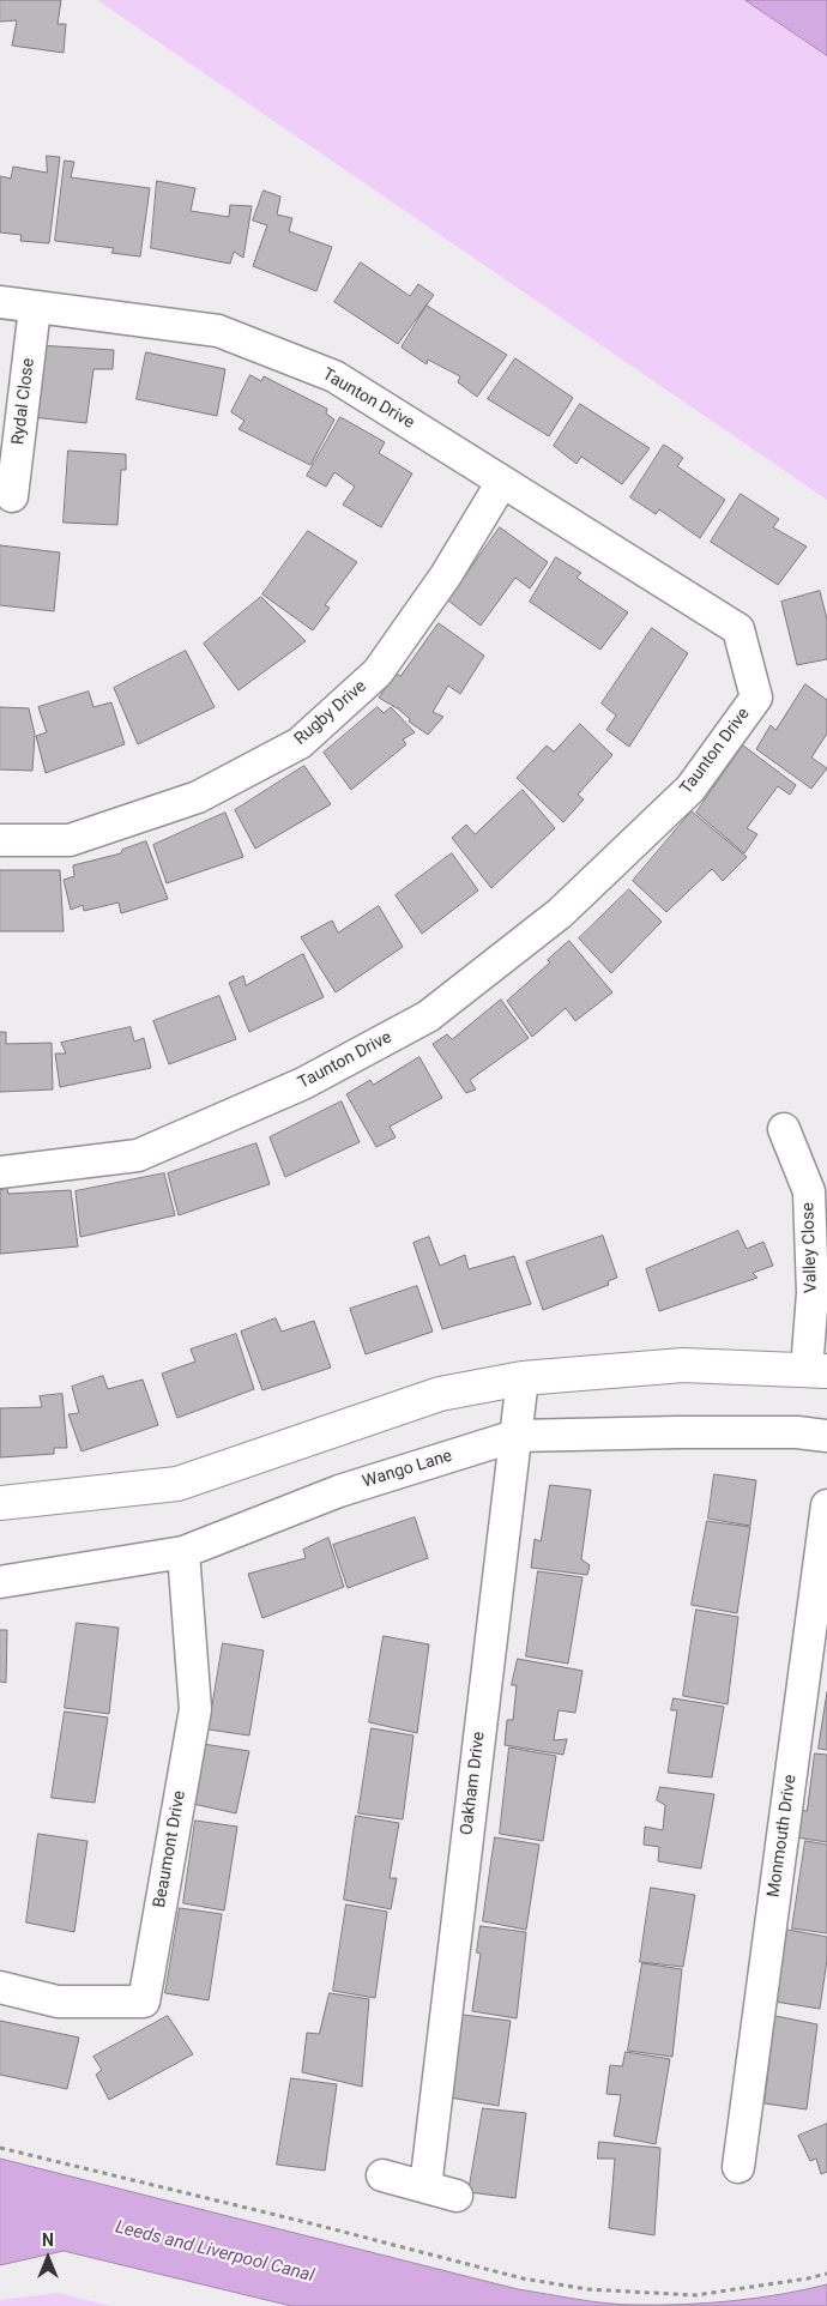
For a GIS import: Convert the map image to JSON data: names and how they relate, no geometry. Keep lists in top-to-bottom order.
{
  "streets": {
    "street": [
      "Taunton Drive",
      "Rydal Close",
      "Rugby Drive",
      "Valley Close",
      "Wango Lane",
      "Oakham Drive",
      "Monmouth Drive",
      "Beaumont Drive"
    ]
  },
  "crossings": [
    ["Taunton Drive", "Rydal Close"],
    ["Taunton Drive", "Rugby Drive"],
    ["Wango Lane", "Oakham Drive"],
    ["Wango Lane", "Beaumont Drive"]
  ],
  "water": ["Leeds and Liverpool Canal"],
  "north": "top"
}
